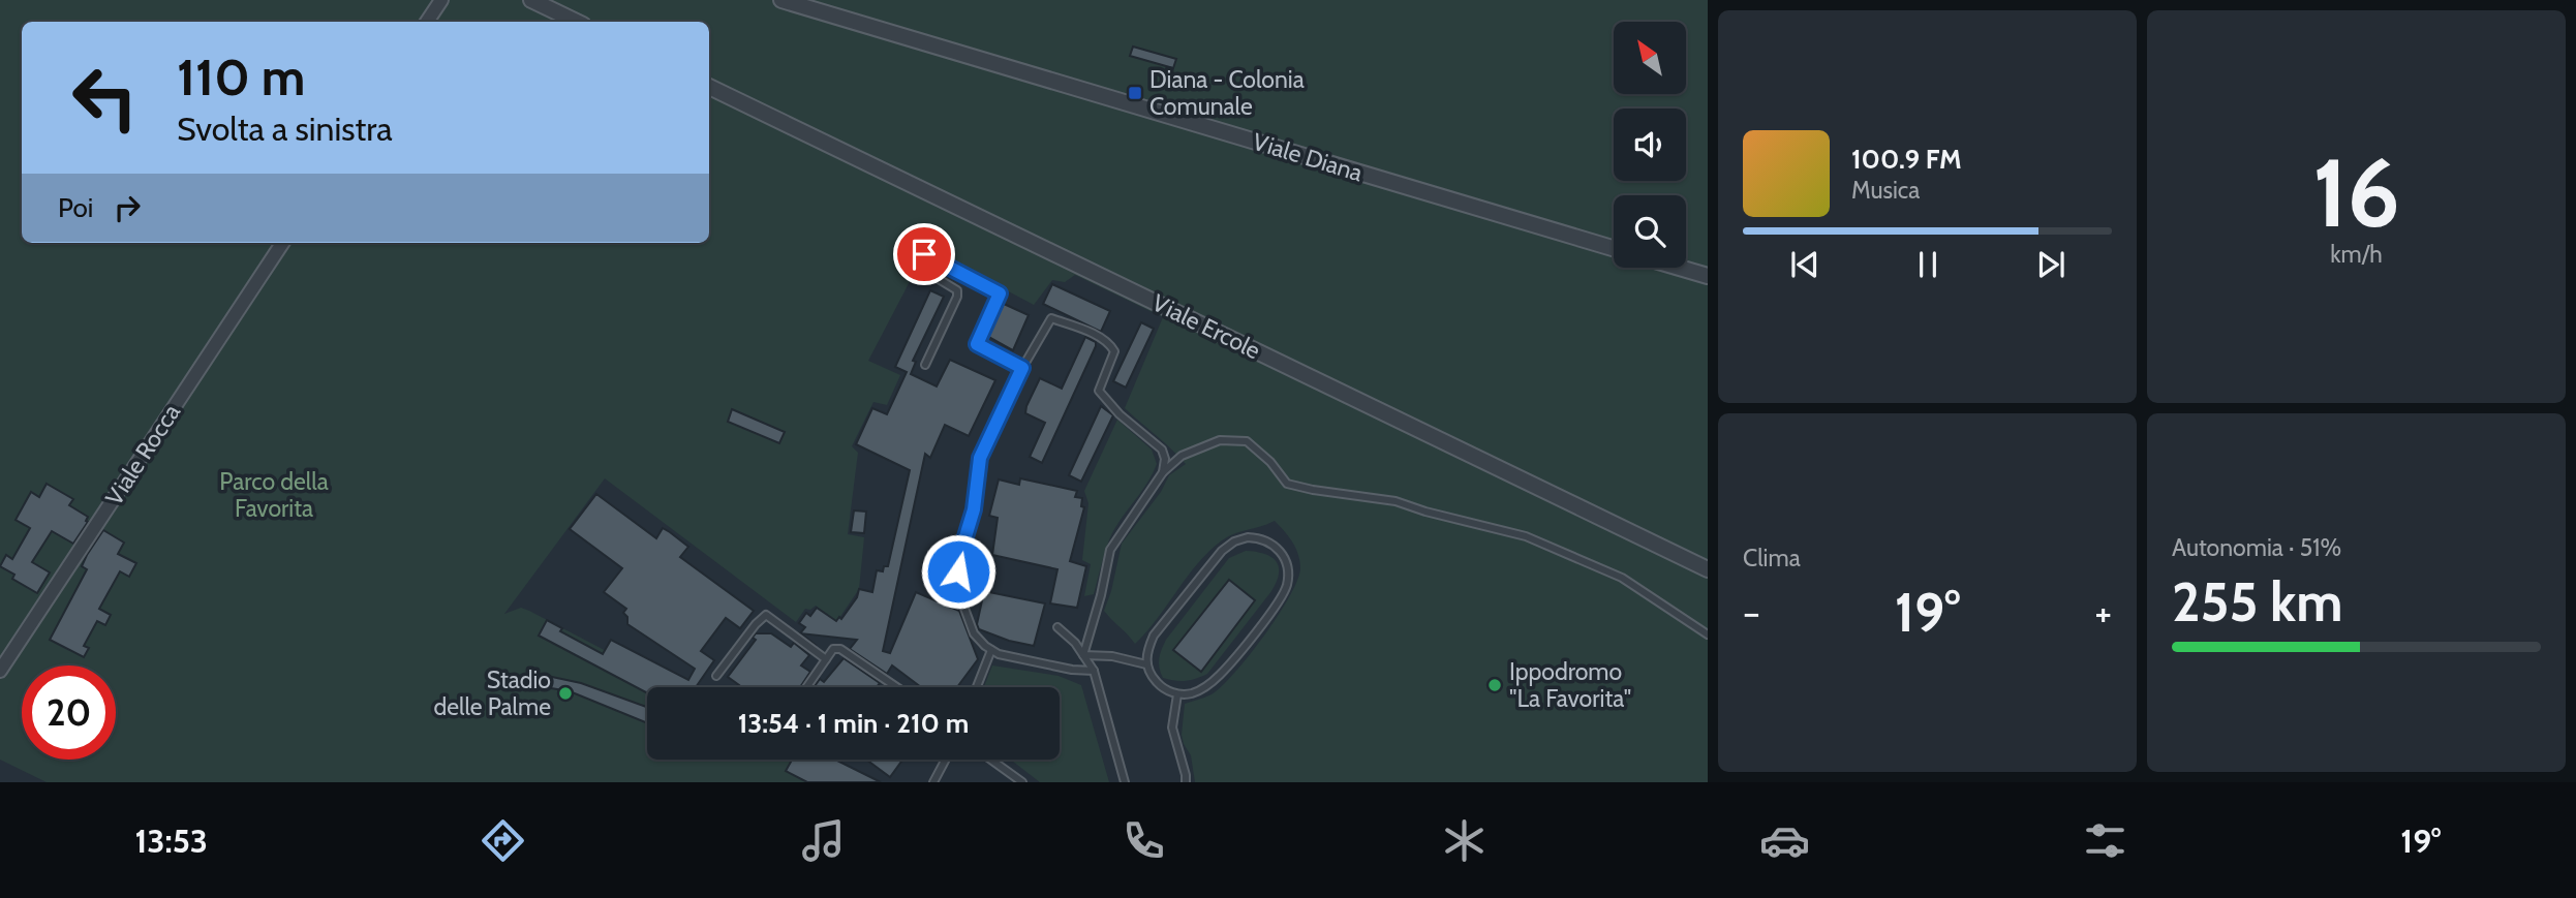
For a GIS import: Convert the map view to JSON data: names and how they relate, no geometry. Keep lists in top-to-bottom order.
{
  "streets": {
    "street": ["Viale Diana", "Viale Ercole", "Viale Rocca"]
  },
  "parks": ["Parco della Favorita"],
  "places": {
    "transit": ["Diana - Colonia Comunale"],
    "other": ["Ippodromo \"La Favorita\"", "Stadio delle Palme"]
  },
  "north": "top left",
  "page": {
    "tile": [
      ["16", "km/h"],
      "Clima",
      ["Autonomia · 51%", "255 km"]
    ],
    "turn": ["110 m", "Svolta a sinistra"],
    "song": ["100.9 FM", "Musica"],
    "then": "Poi",
    "heat": ["−", "19°", "+"],
    "limit": "20",
    "trip": "13:54 · 1 min · 210 m",
    "tabs": ["13:53", "19°"]
  }
}
